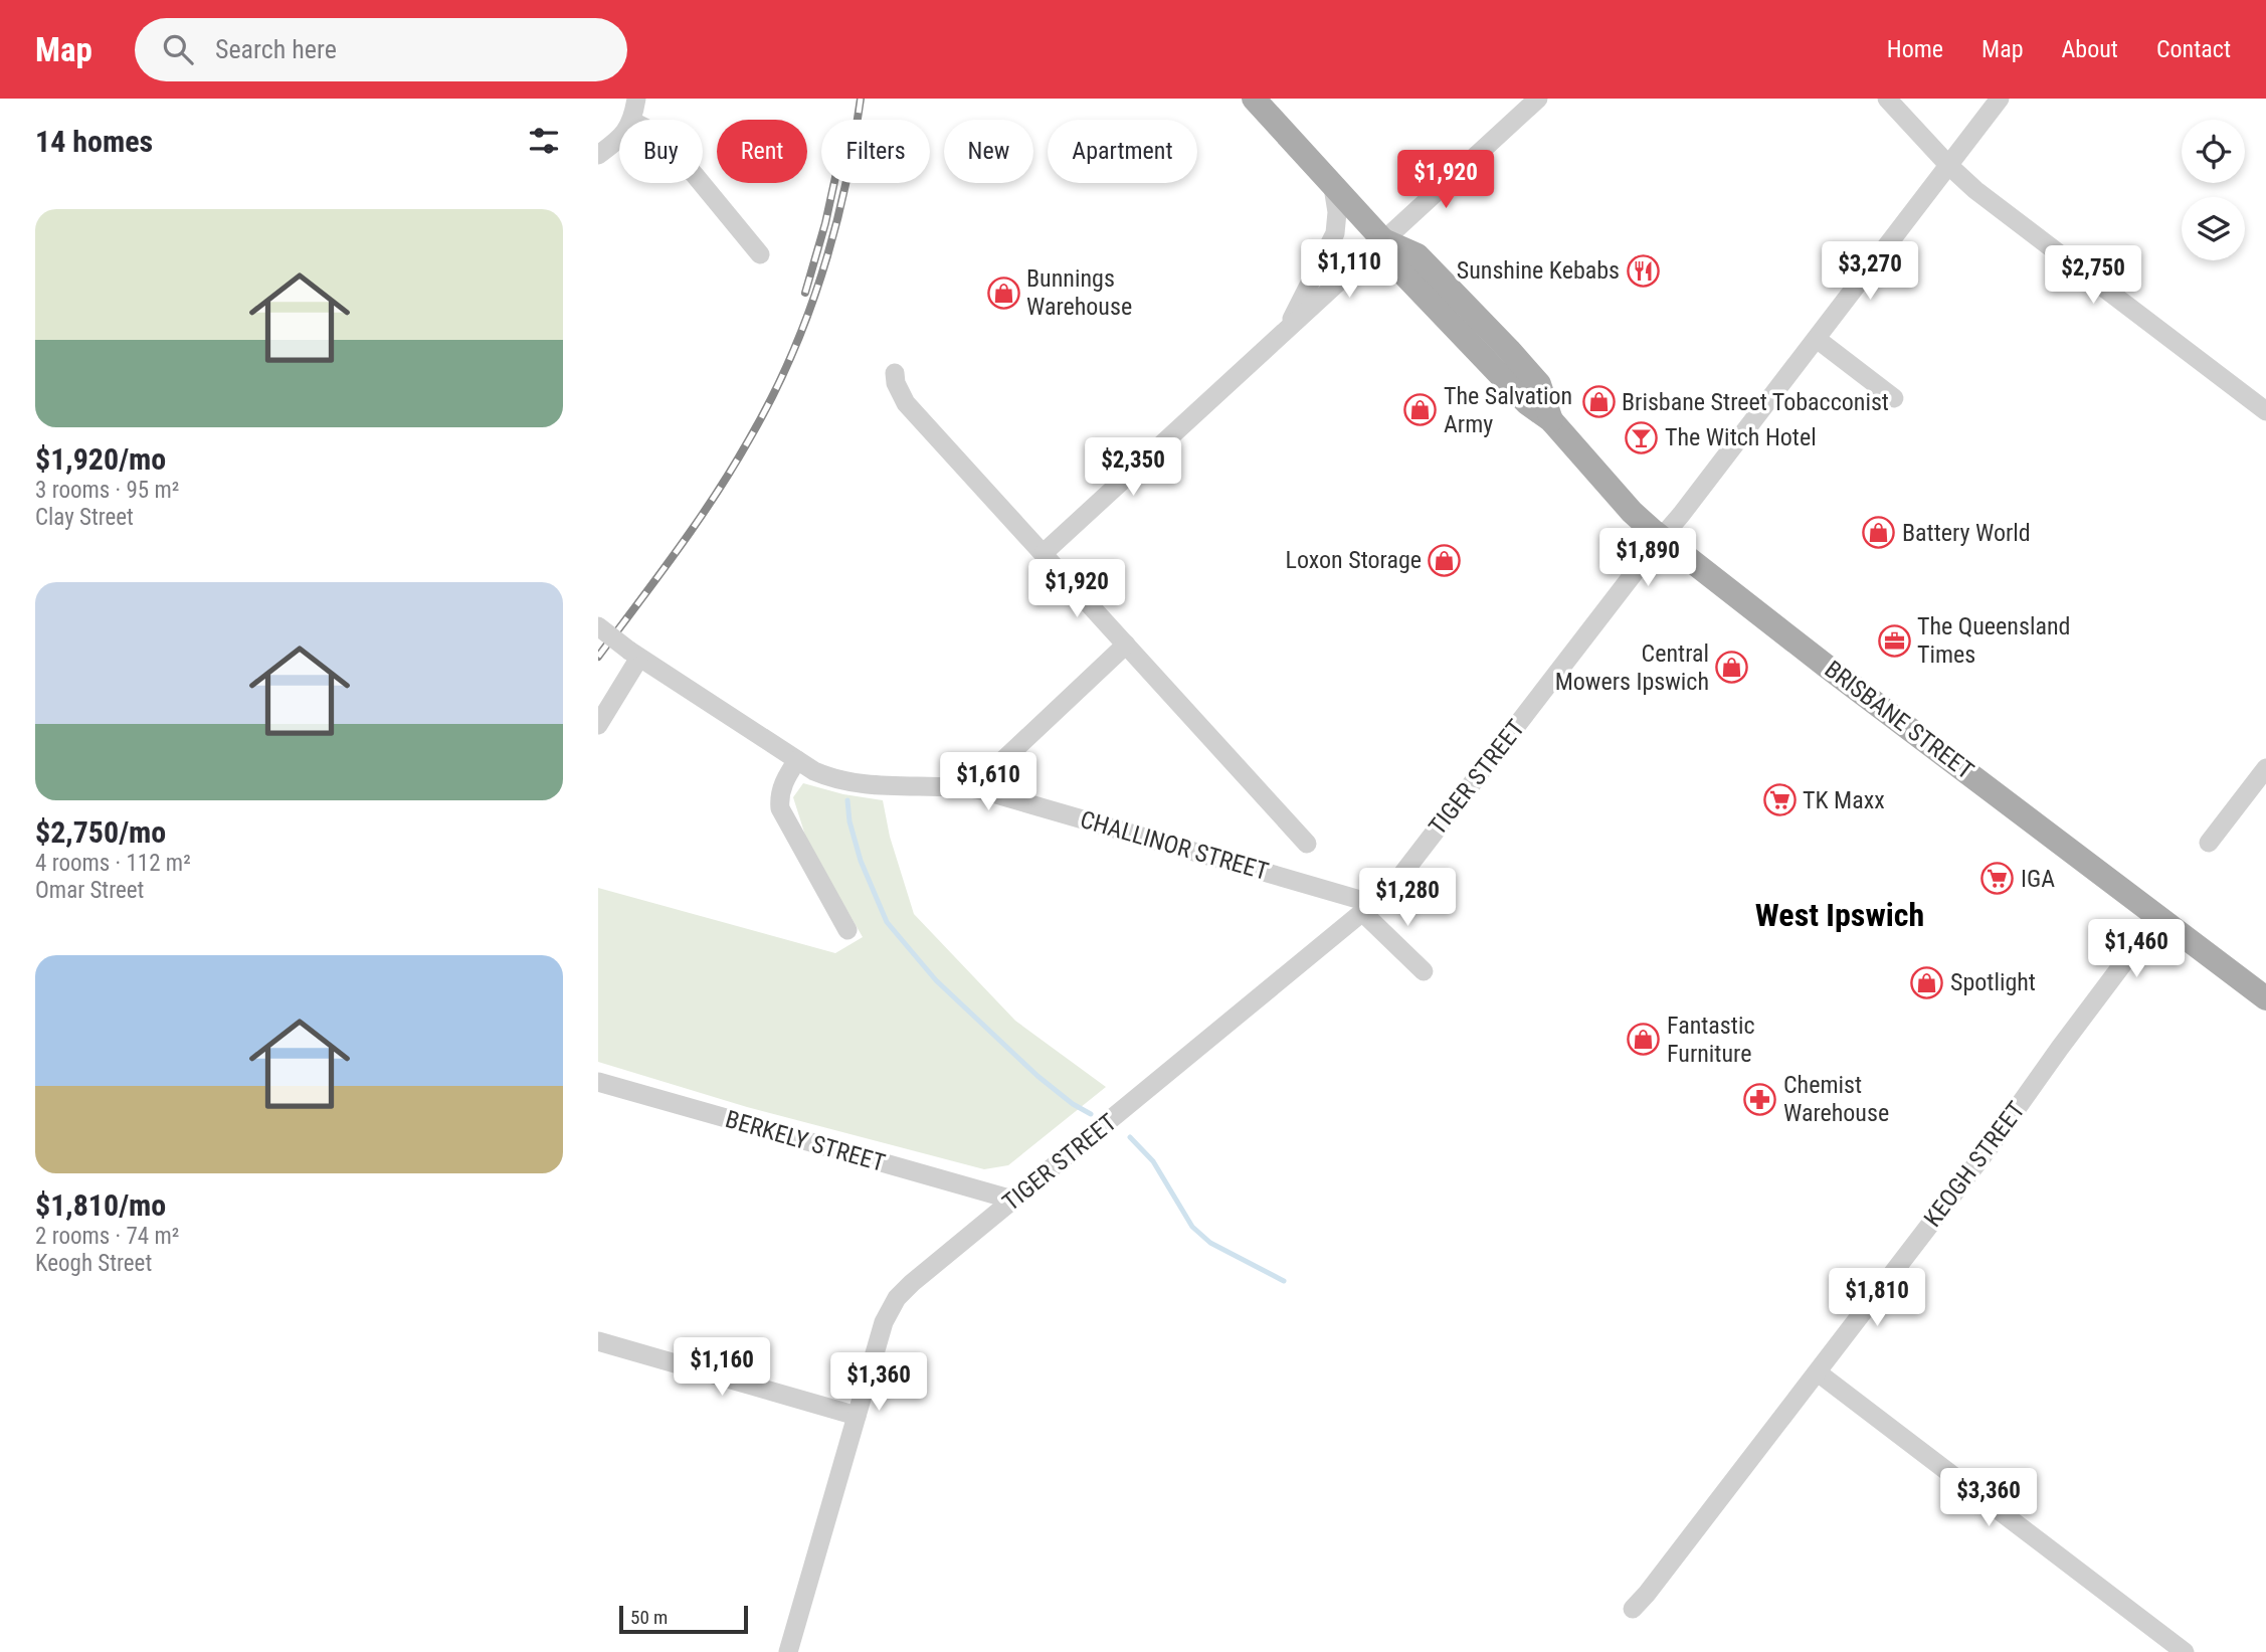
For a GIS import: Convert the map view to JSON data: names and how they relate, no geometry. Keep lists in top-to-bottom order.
{
  "streets": {
    "main road": ["BRISBANE STREET"],
    "street": [
      "TIGER STREET",
      "CHALLINOR STREET",
      "BERKELY STREET",
      "KEOGH STREET"
    ]
  },
  "crossings": [
    ["BRISBANE STREET", "TIGER STREET"],
    ["BRISBANE STREET", "KEOGH STREET"],
    ["TIGER STREET", "CHALLINOR STREET"],
    ["TIGER STREET", "BERKELY STREET"]
  ],
  "districts": ["West Ipswich"],
  "places": {
    "restaurant": ["Sunshine Kebabs"],
    "shop": [
      "Bunnings Warehouse",
      "Brisbane Street Tobacconist",
      "The Salvation Army",
      "Battery World",
      "Loxon Storage",
      "Central Mowers Ipswich",
      "Spotlight",
      "Fantastic Furniture"
    ],
    "bar": ["The Witch Hotel"],
    "office": ["The Queensland Times"],
    "supermarket": ["TK Maxx", "IGA"],
    "pharmacy": ["Chemist Warehouse"]
  },
  "scale_bar": "50 m",
  "page": {
    "header": "Map",
    "search": "Search here",
    "nav": [
      "Home",
      "Map",
      "About",
      "Contact"
    ],
    "heading": "14 homes",
    "chip": [
      "Buy",
      "Rent",
      "Filters",
      "New",
      "Apartment"
    ],
    "price": [
      "$1,920",
      "$1,110",
      "$3,270",
      "$2,750",
      "$2,350",
      "$1,890",
      "$1,920",
      "$1,610",
      "$1,280",
      "$1,460",
      "$1,810",
      "$1,160",
      "$1,360",
      "$3,360"
    ],
    "list": [
      {
        "name": "$1,920/mo",
        "note": "3 rooms · 95 m² · Clay Street"
      },
      {
        "name": "$2,750/mo",
        "note": "4 rooms · 112 m² · Omar Street"
      },
      {
        "name": "$1,810/mo",
        "note": "2 rooms · 74 m² · Keogh Street"
      }
    ],
    "scale": "50 m"
  }
}
